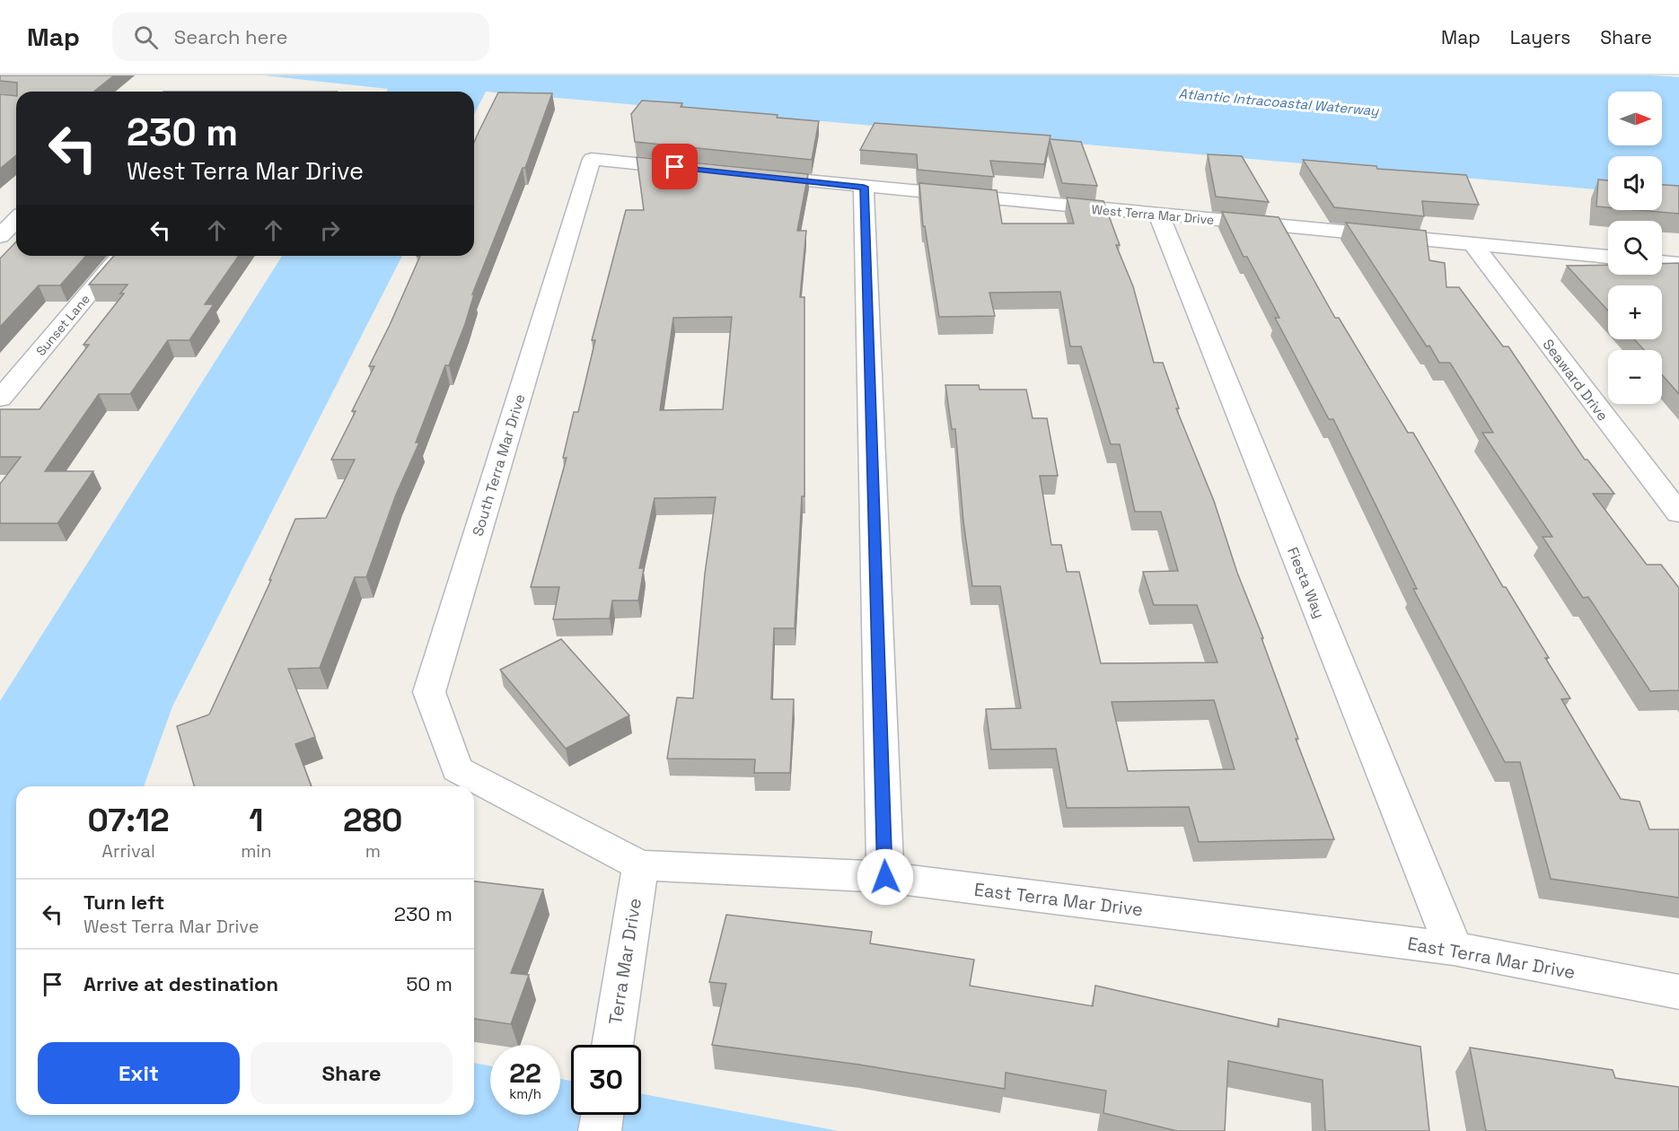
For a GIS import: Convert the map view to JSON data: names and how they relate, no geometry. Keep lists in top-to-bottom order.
{
  "streets": {
    "street": [
      "West Terra Mar Drive",
      "Sunset Lane",
      "Seaward Drive",
      "South Terra Mar Drive",
      "Fiesta Way",
      "East Terra Mar Drive",
      "Terra Mar Drive"
    ]
  },
  "crossings": [
    ["West Terra Mar Drive", "Seaward Drive"],
    ["West Terra Mar Drive", "Fiesta Way"],
    ["South Terra Mar Drive", "East Terra Mar Drive"],
    ["Fiesta Way", "East Terra Mar Drive"],
    ["East Terra Mar Drive", "Terra Mar Drive"]
  ],
  "water": ["Atlantic Intracoastal Waterway"],
  "north": "right",
  "page": {
    "header": "Map",
    "search": "Search here",
    "nav": ["Map", "Layers", "Share"],
    "map_buttons": ["+", "−"],
    "turn": ["230 m", "West Terra Mar Drive"],
    "eta": [
      "07:12",
      "Arrival",
      "1",
      "min",
      "280",
      "m"
    ],
    "list": [
      {
        "name": "Turn left",
        "note": "West Terra Mar Drive",
        "value": "230 m"
      },
      {
        "name": "Arrive at destination",
        "value": "50 m"
      }
    ],
    "buttons": ["Exit", "Share"],
    "speed": "22 km/h",
    "limit": "30"
  }
}
